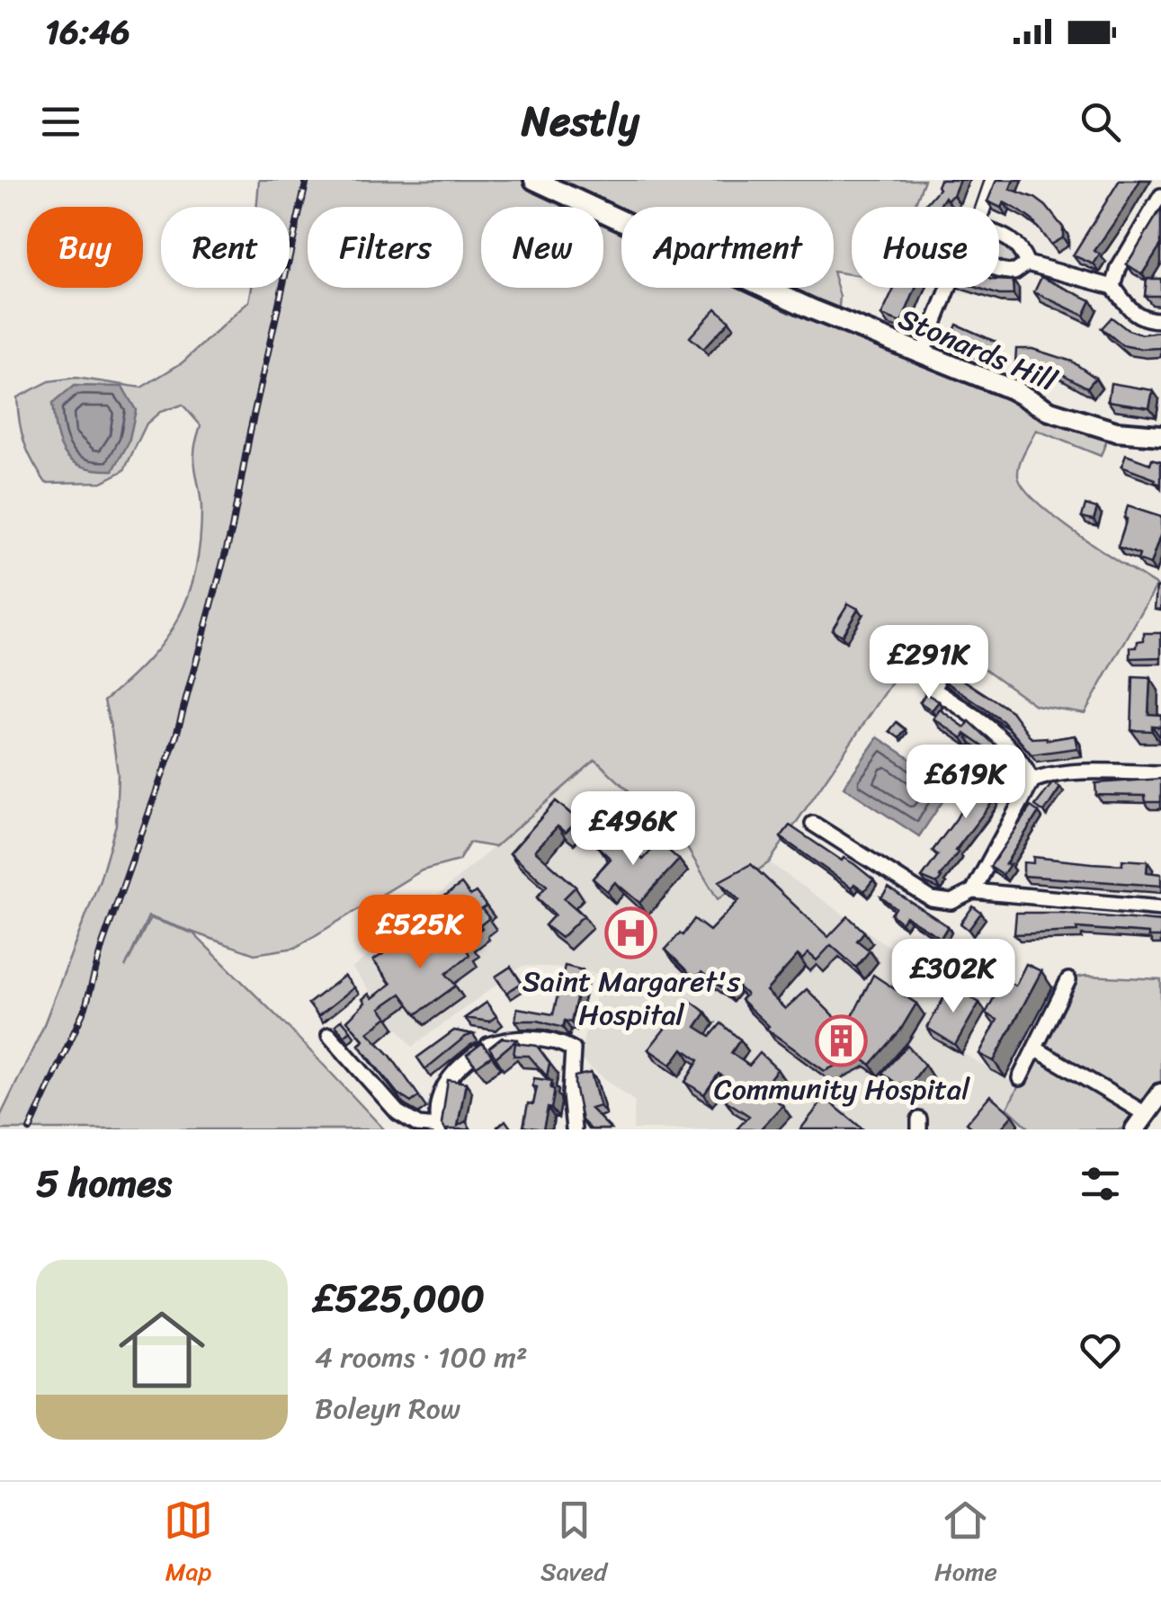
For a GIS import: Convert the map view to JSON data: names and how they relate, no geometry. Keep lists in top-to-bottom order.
{
  "streets": {
    "street": ["Stonards Hill"]
  },
  "places": {
    "hospital": ["Saint Margaret's Hospital"],
    "building": ["Community Hospital"]
  },
  "page": {
    "status": "16:46",
    "header": "Nestly",
    "chip": [
      "Buy",
      "Rent",
      "Filters",
      "New",
      "Apartment",
      "House"
    ],
    "price": [
      "£291K",
      "£619K",
      "£496K",
      "£525K",
      "£302K"
    ],
    "heading": "5 homes",
    "list": [
      {
        "name": "£525,000",
        "note": "4 rooms · 100 m² · Boleyn Row"
      }
    ],
    "tabs": ["Map", "Saved", "Home"]
  }
}
